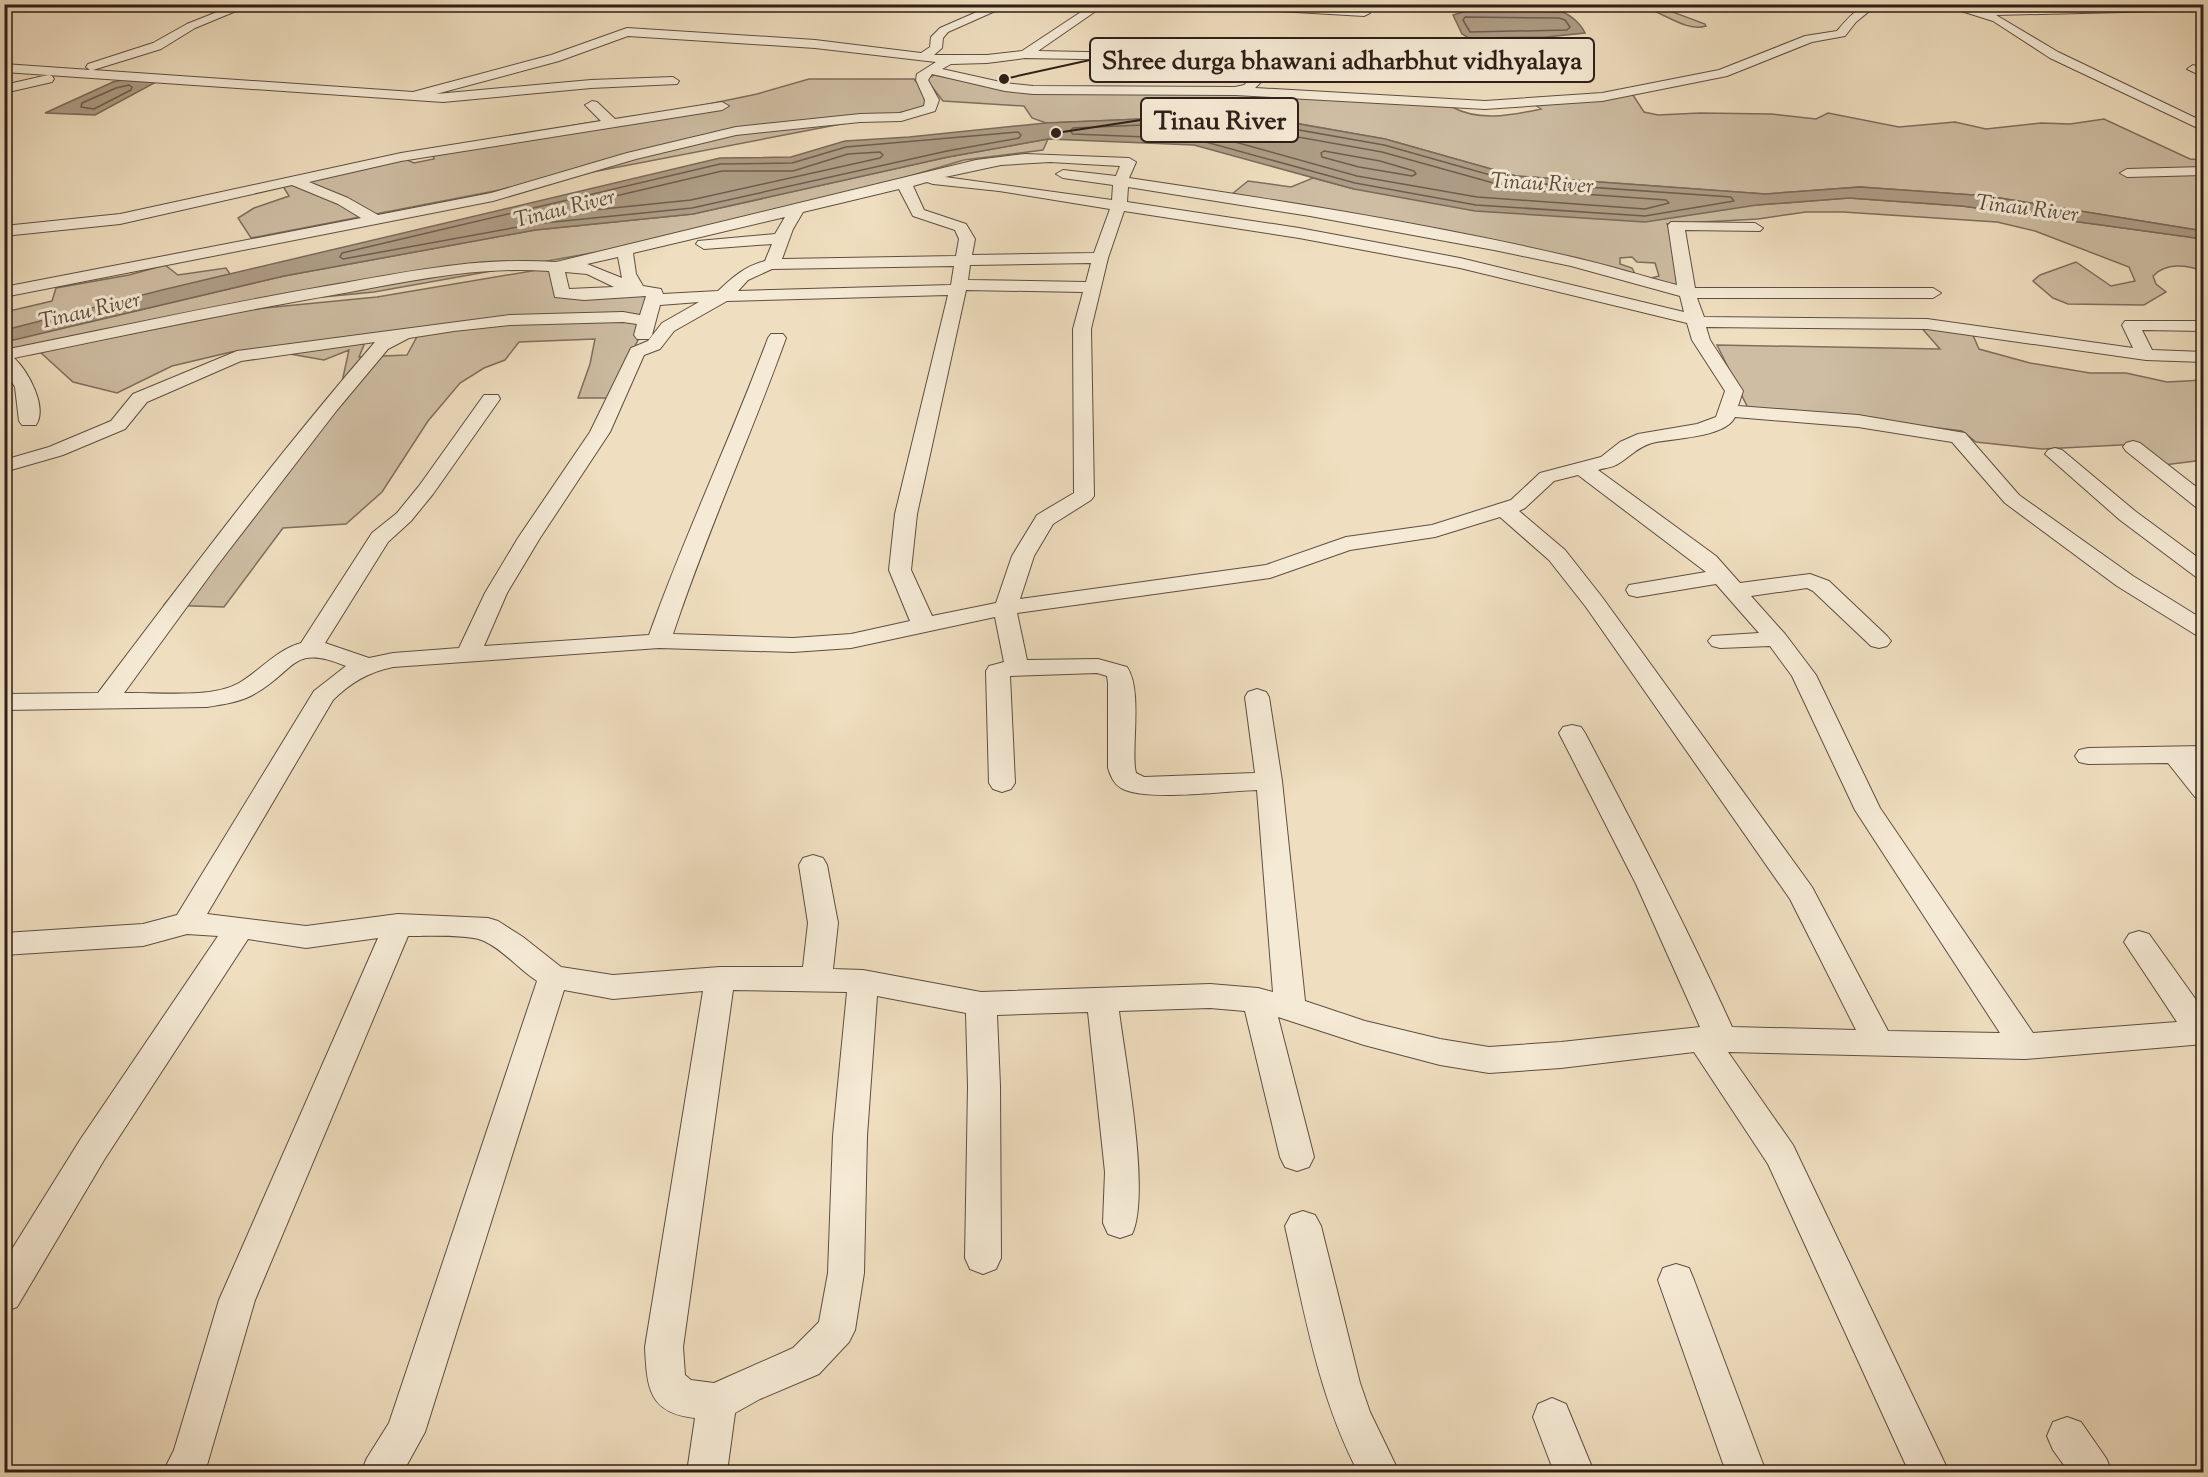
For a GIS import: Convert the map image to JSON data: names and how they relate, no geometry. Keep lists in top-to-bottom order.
{
  "water": ["Tinau River"],
  "places": ["Shree durga bhawani adharbhut vidhyalaya", "Tinau River"]
}
